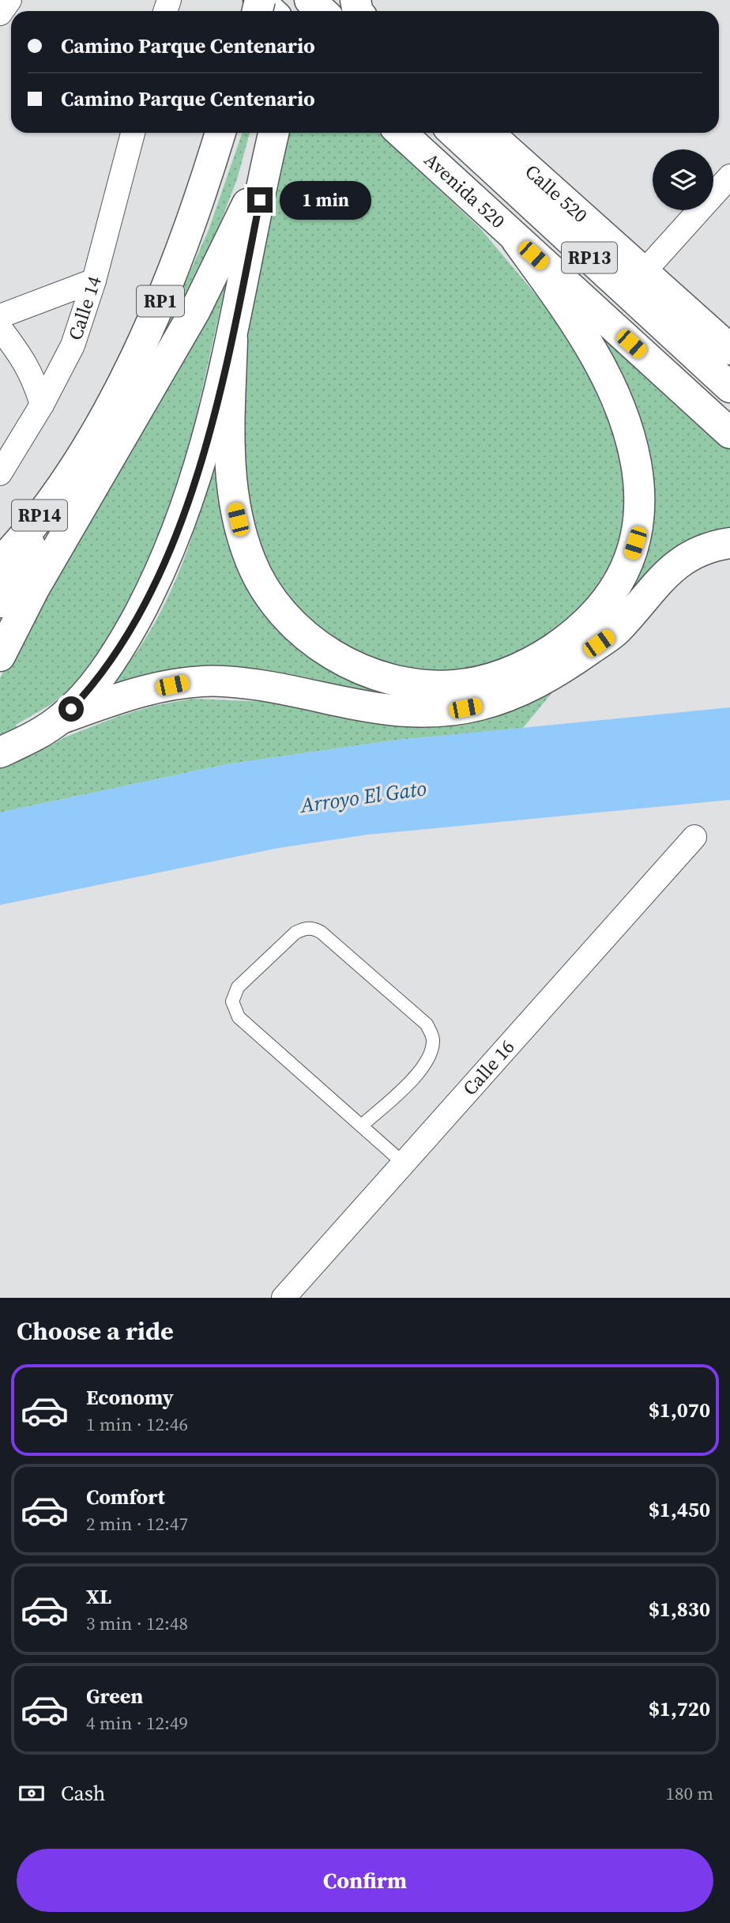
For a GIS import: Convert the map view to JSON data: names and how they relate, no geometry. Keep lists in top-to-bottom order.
{
  "streets": {
    "main road": [
      "Avenida 520",
      "Calle 520",
      "RP13",
      "RP1",
      "RP14"
    ],
    "street": ["Calle 14", "Calle 16"]
  },
  "crossings": [
    ["RP1", "RP14"]
  ],
  "water": ["Arroyo El Gato"],
  "page": {
    "banner": ["Camino Parque Centenario", "Camino Parque Centenario"],
    "bubble": "1 min",
    "heading": "Choose a ride",
    "list": [
      {
        "name": "Economy",
        "note": "1 min · 12:46",
        "value": "$1,070"
      },
      {
        "name": "Comfort",
        "note": "2 min · 12:47",
        "value": "$1,450"
      },
      {
        "name": "XL",
        "note": "3 min · 12:48",
        "value": "$1,830"
      },
      {
        "name": "Green",
        "note": "4 min · 12:49",
        "value": "$1,720"
      }
    ],
    "pay": ["Cash", "180 m"],
    "buttons": "Confirm"
  }
}
